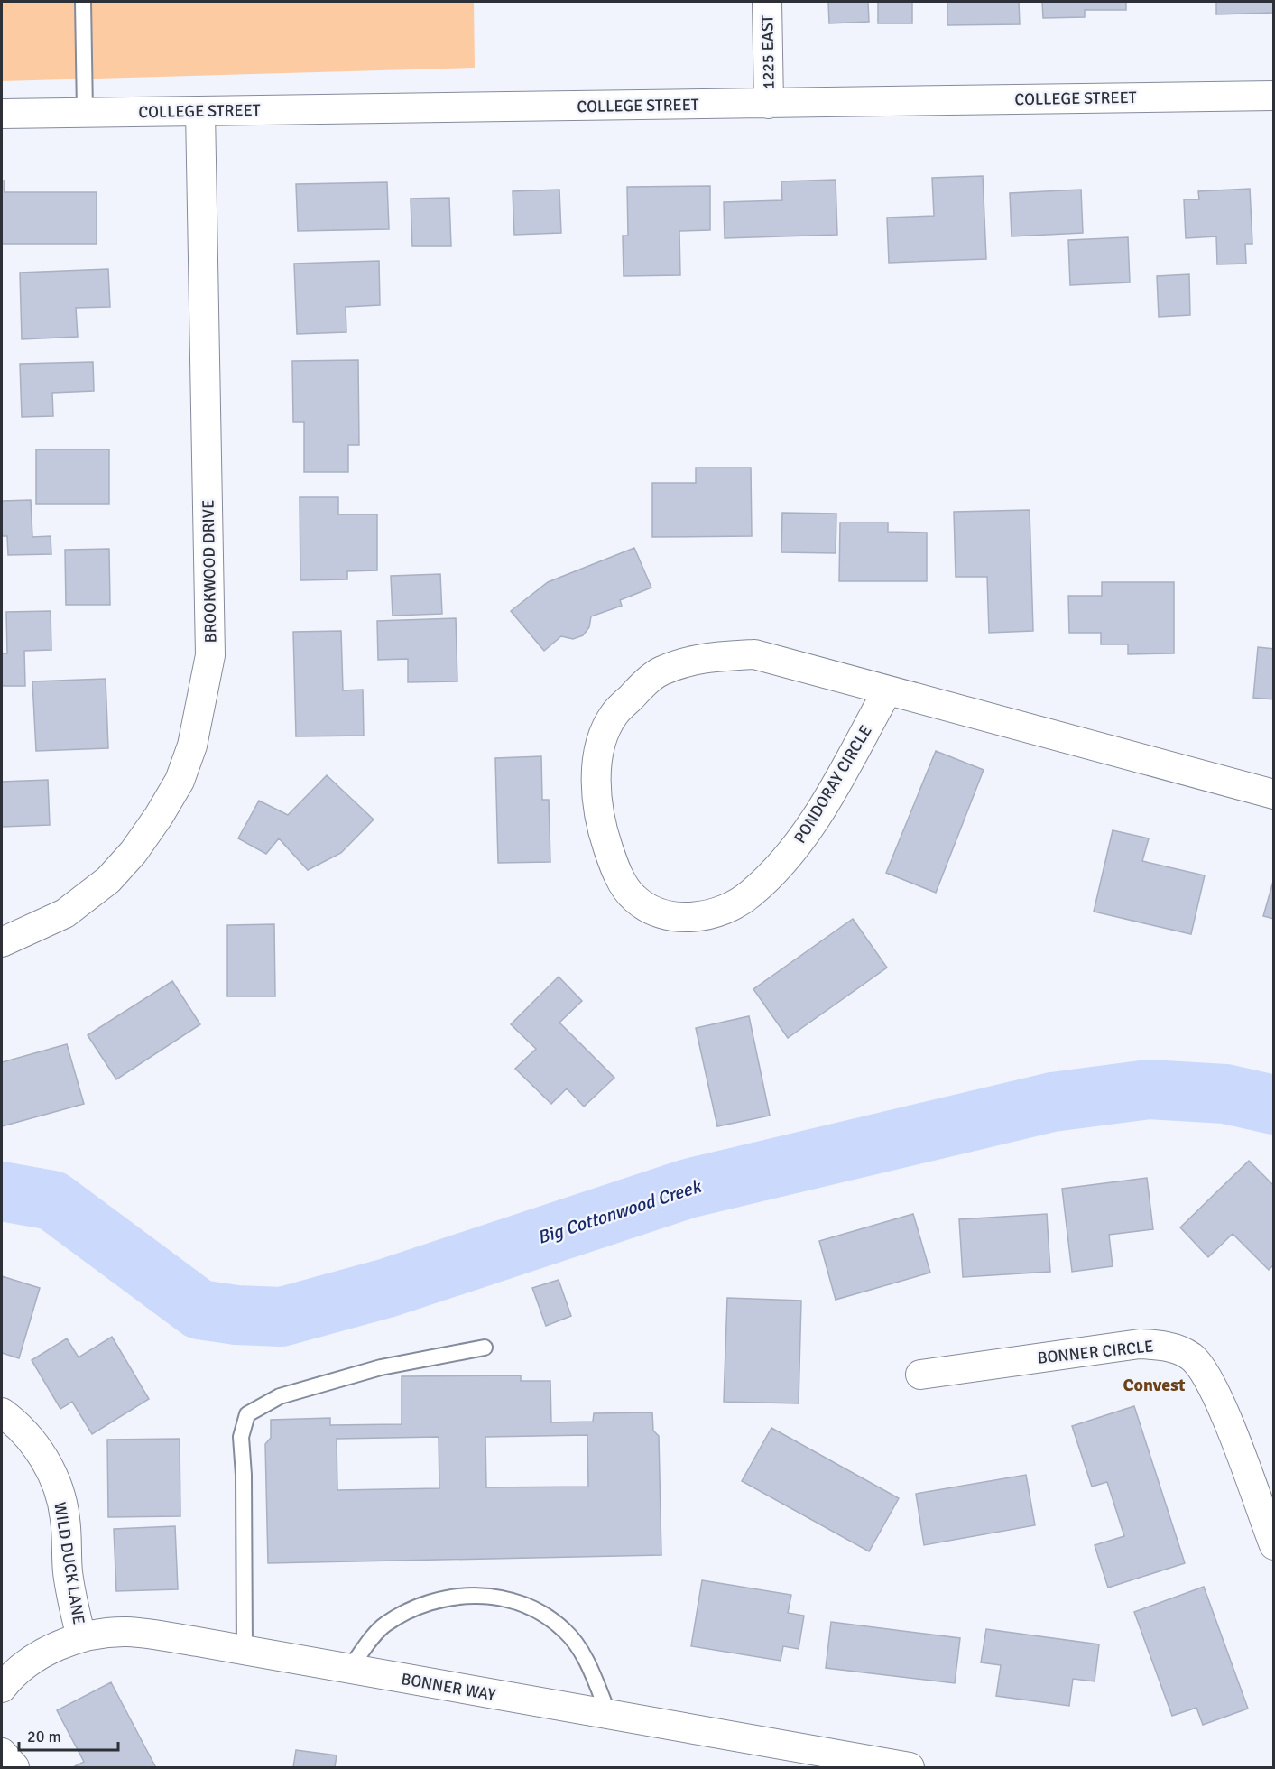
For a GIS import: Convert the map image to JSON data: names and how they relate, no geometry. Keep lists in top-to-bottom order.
{
  "streets": {
    "street": [
      "1225 EAST",
      "COLLEGE STREET",
      "BROOKWOOD DRIVE",
      "PONDORAY CIRCLE",
      "BONNER CIRCLE",
      "WILD DUCK LANE",
      "BONNER WAY"
    ]
  },
  "crossings": [
    ["1225 EAST", "COLLEGE STREET"],
    ["COLLEGE STREET", "BROOKWOOD DRIVE"],
    ["WILD DUCK LANE", "BONNER WAY"]
  ],
  "districts": ["Convest"],
  "water": ["Big Cottonwood Creek"],
  "scale_bar": "20 m"
}
